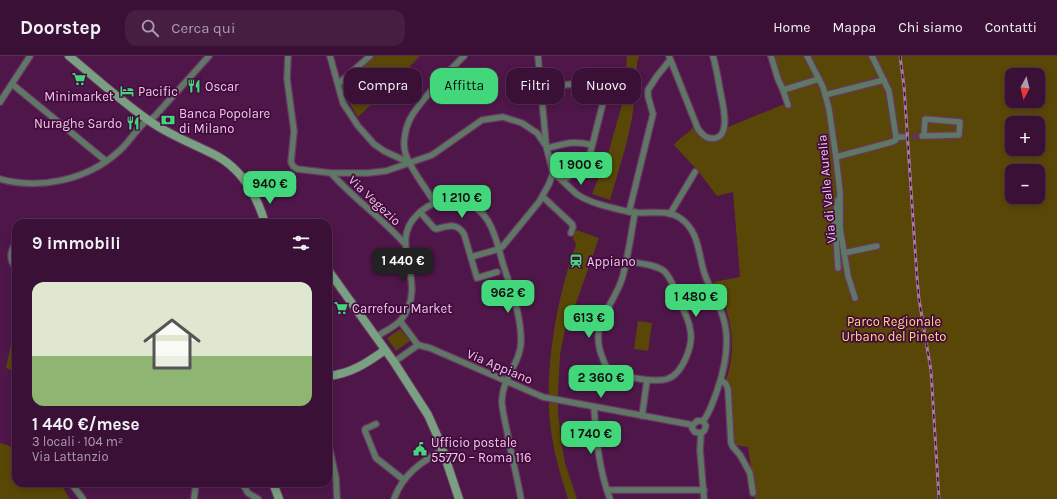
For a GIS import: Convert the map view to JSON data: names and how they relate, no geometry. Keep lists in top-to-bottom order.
{
  "streets": {
    "street": ["Via di Valle Aurelia", "Via Vegezio", "Via Appiano"]
  },
  "parks": ["Parco Regionale Urbano del Pineto"],
  "places": {
    "supermarket": ["Minimarket", "Carrefour Market"],
    "restaurant": ["Oscar", "Nuraghe Sardo"],
    "hotel": ["Pacific"],
    "bank": ["Banca Popolare di Milano"],
    "station": ["Appiano"],
    "public building": ["Ufficio postale 55770 – Roma 116"]
  },
  "north": "bottom",
  "page": {
    "header": "Doorstep",
    "search": "Cerca qui",
    "nav": [
      "Home",
      "Mappa",
      "Chi siamo",
      "Contatti"
    ],
    "map_buttons": ["+", "−"],
    "chip": [
      "Compra",
      "Affitta",
      "Filtri",
      "Nuovo"
    ],
    "price": [
      "1 900 €",
      "940 €",
      "1 210 €",
      "1 440 €",
      "962 €",
      "1 480 €",
      "613 €",
      "2 360 €",
      "1 740 €"
    ],
    "heading": "9 immobili",
    "list": [
      {
        "name": "1 440 €/mese",
        "note": "3 locali · 104 m² · Via Lattanzio"
      }
    ]
  }
}
